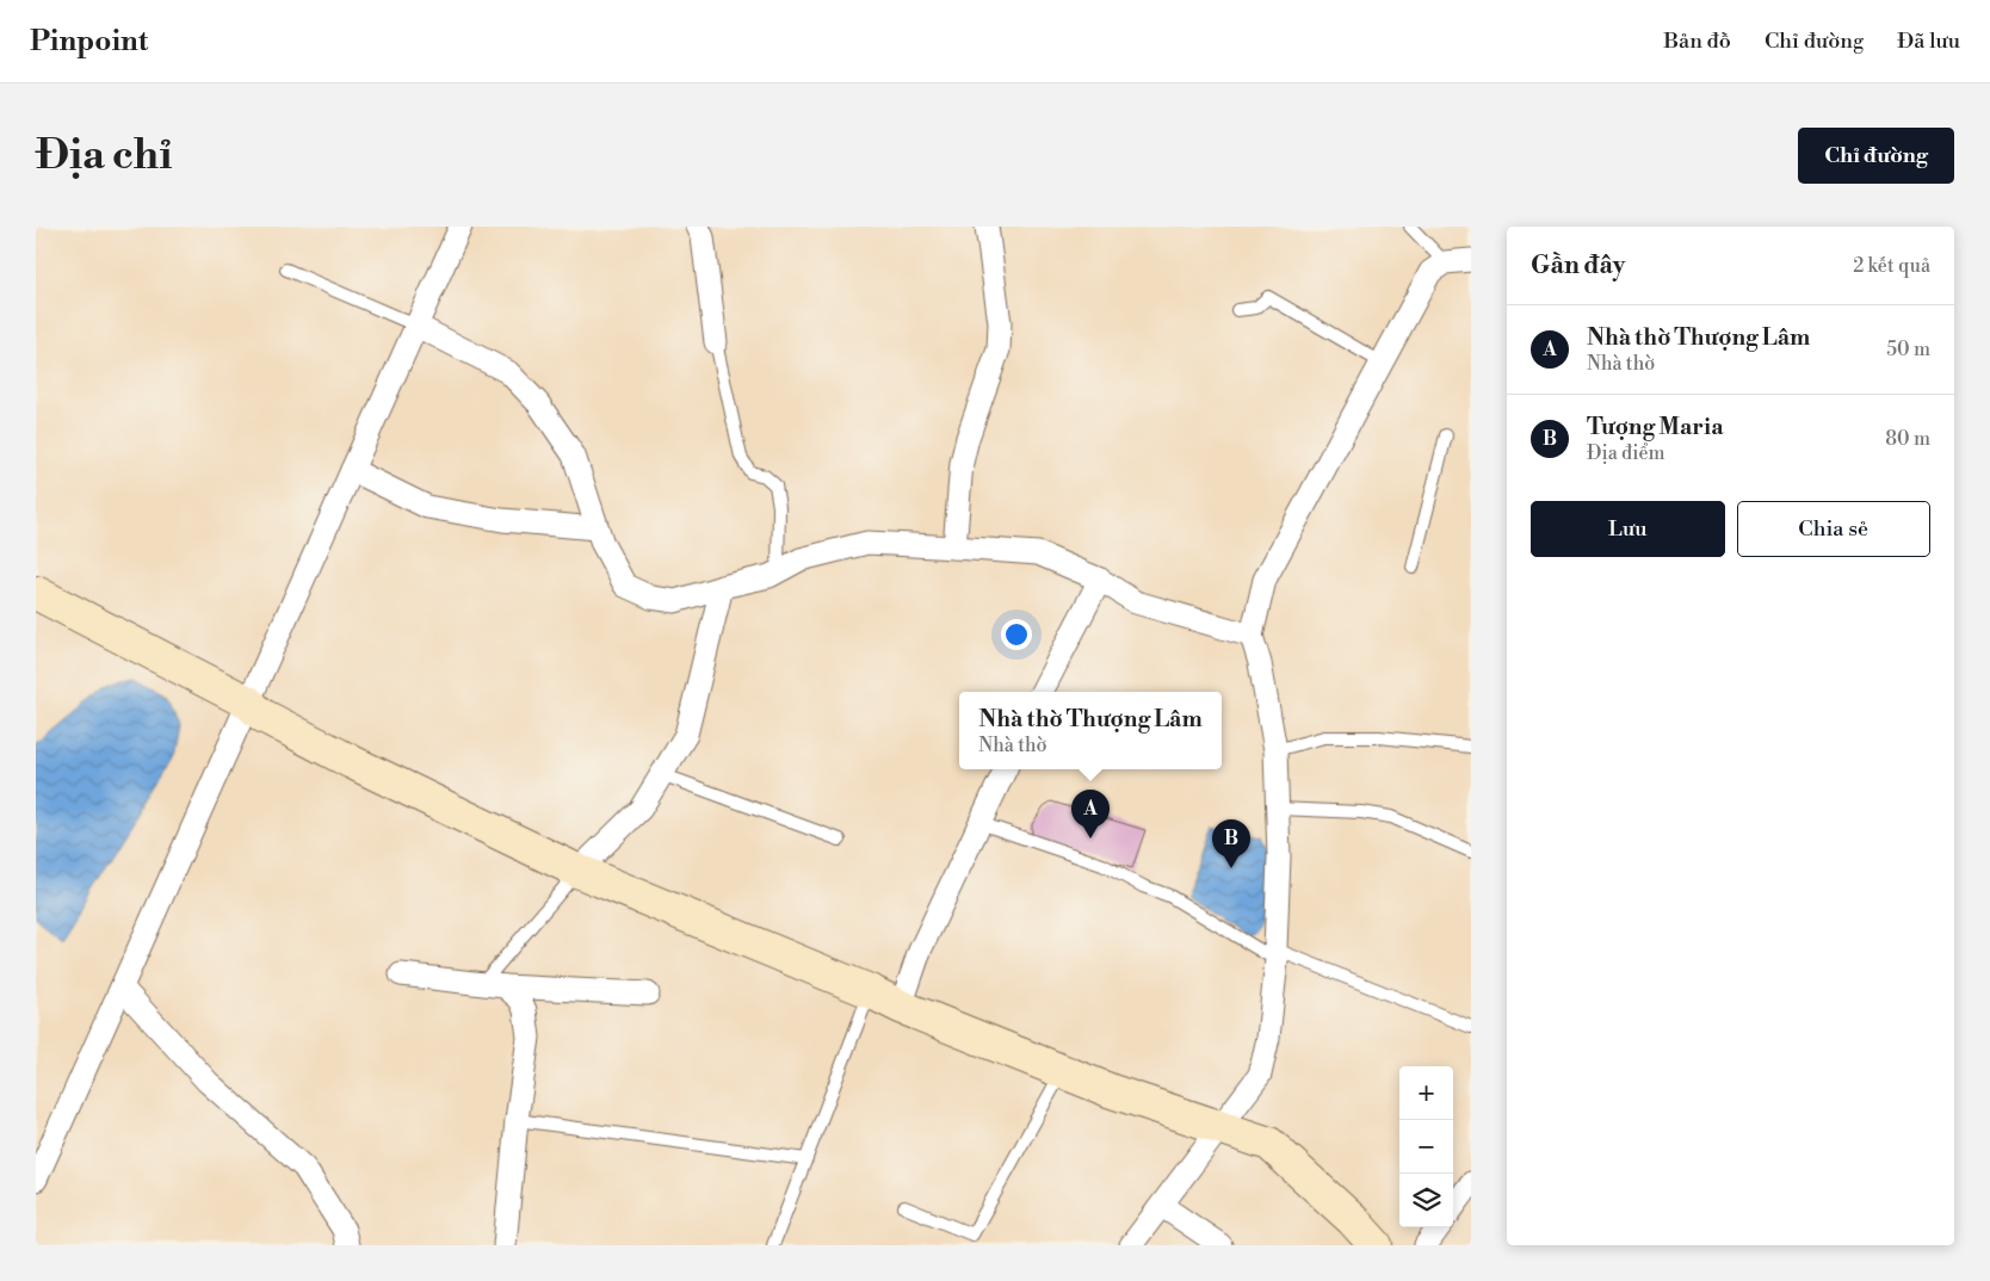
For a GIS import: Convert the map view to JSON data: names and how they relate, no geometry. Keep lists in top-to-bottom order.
{
  "page": {
    "header": "Pinpoint",
    "nav": ["Bản đồ", "Chỉ đường", "Đã lưu"],
    "buttons": [
      "Chỉ đường",
      ["Lưu", "Chia sẻ"]
    ],
    "title": "Địa chỉ",
    "heading": ["Gần đây", "2 kết quả"],
    "list": [
      {
        "mark": "A",
        "name": "Nhà thờ Thượng Lâm",
        "note": "Nhà thờ",
        "value": "50 m"
      },
      {
        "mark": "B",
        "name": "Tượng Maria",
        "note": "Địa điểm",
        "value": "80 m"
      }
    ],
    "popup": ["Nhà thờ Thượng Lâm", "Nhà thờ"],
    "pins": ["A", "B"],
    "map_buttons": ["+", "−"]
  }
}
